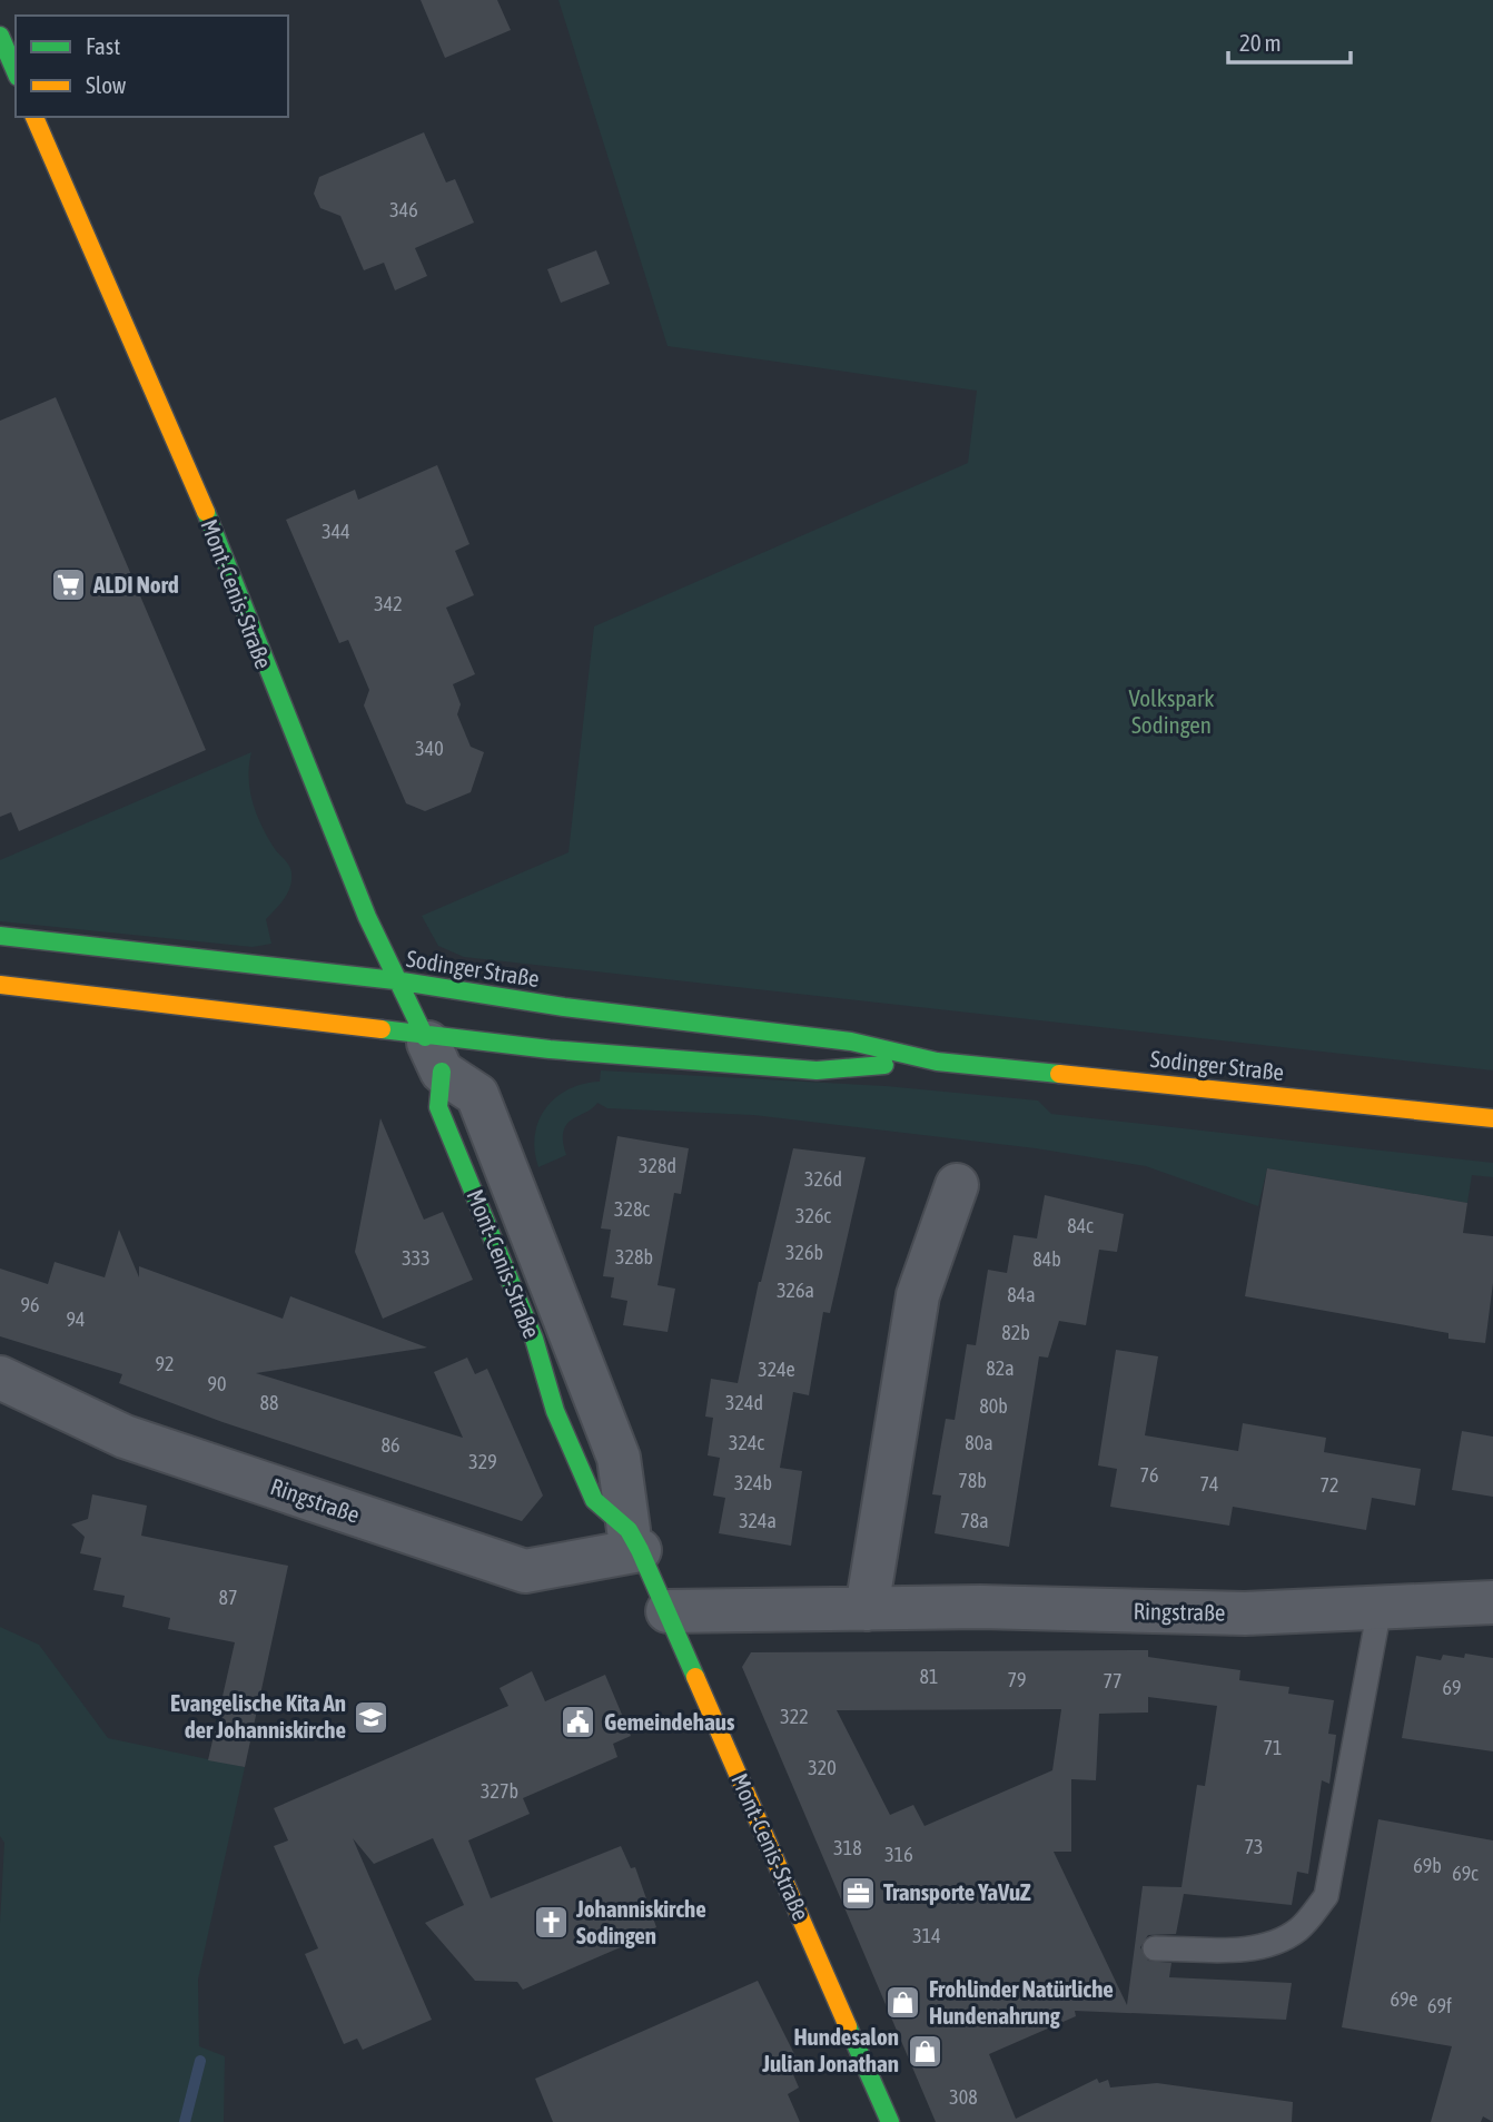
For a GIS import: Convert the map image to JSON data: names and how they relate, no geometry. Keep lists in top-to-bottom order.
{
  "streets": {
    "main road": ["Mont-Cenis-Straße", "Sodinger Straße"],
    "street": ["Ringstraße"]
  },
  "crossings": [
    ["Mont-Cenis-Straße", "Sodinger Straße"],
    ["Mont-Cenis-Straße", "Ringstraße"]
  ],
  "parks": ["Volkspark Sodingen"],
  "places": {
    "supermarket": ["ALDI Nord"],
    "school or university": ["Evangelische Kita An der Johanniskirche"],
    "public building": ["Gemeindehaus"],
    "office": ["Transporte YaVuZ"],
    "church": ["Johanniskirche Sodingen"],
    "shop": ["Frohlinder Natürliche Hundenahrung", "Hundesalon Julian Jonathan"]
  },
  "house_numbers": [
    "346",
    "344",
    "342",
    "340",
    "328d",
    "326d",
    "328c",
    "326c",
    "84c",
    "326b",
    "328b",
    "333",
    "84b",
    "326a",
    "84a",
    "96",
    "94",
    "82b",
    "92",
    "82a",
    "324e",
    "90",
    "88",
    "324d",
    "80b",
    "324c",
    "80a",
    "86",
    "329",
    "76",
    "78b",
    "324b",
    "74",
    "72",
    "324a",
    "78a",
    "87",
    "81",
    "79",
    "77",
    "69",
    "322",
    "71",
    "320",
    "327b",
    "73",
    "318",
    "316",
    "69b",
    "69c",
    "314",
    "69e",
    "69f",
    "308"
  ],
  "legend": ["Fast", "Slow"],
  "scale_bar": "20 m"
}
